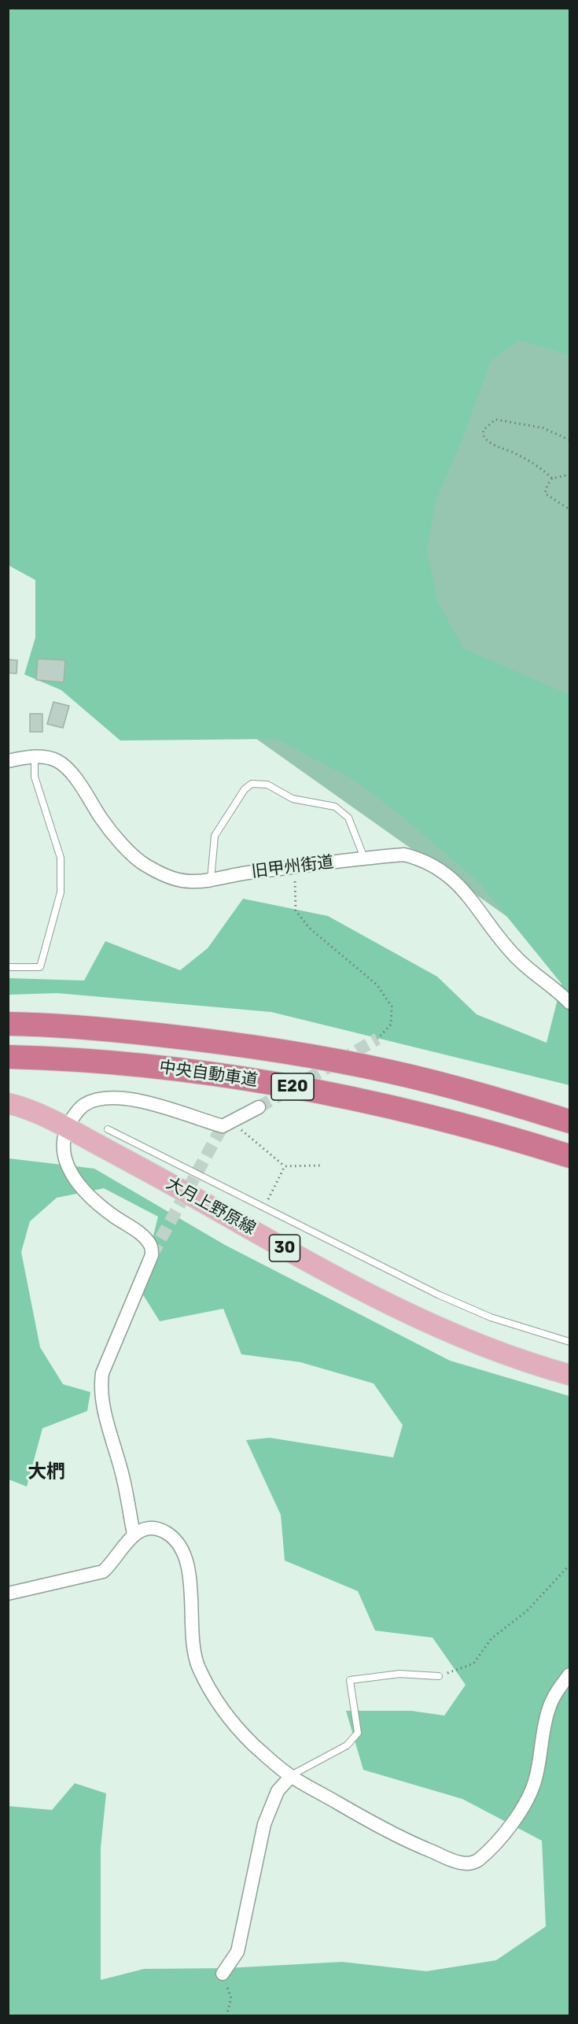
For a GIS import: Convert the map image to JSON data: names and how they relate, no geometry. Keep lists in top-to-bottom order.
{
  "streets": {
    "highway": ["中央自動車道", "E20"],
    "main road": ["大月上野原線", "30"],
    "street": ["旧甲州街道"]
  },
  "districts": ["大椚"]
}
